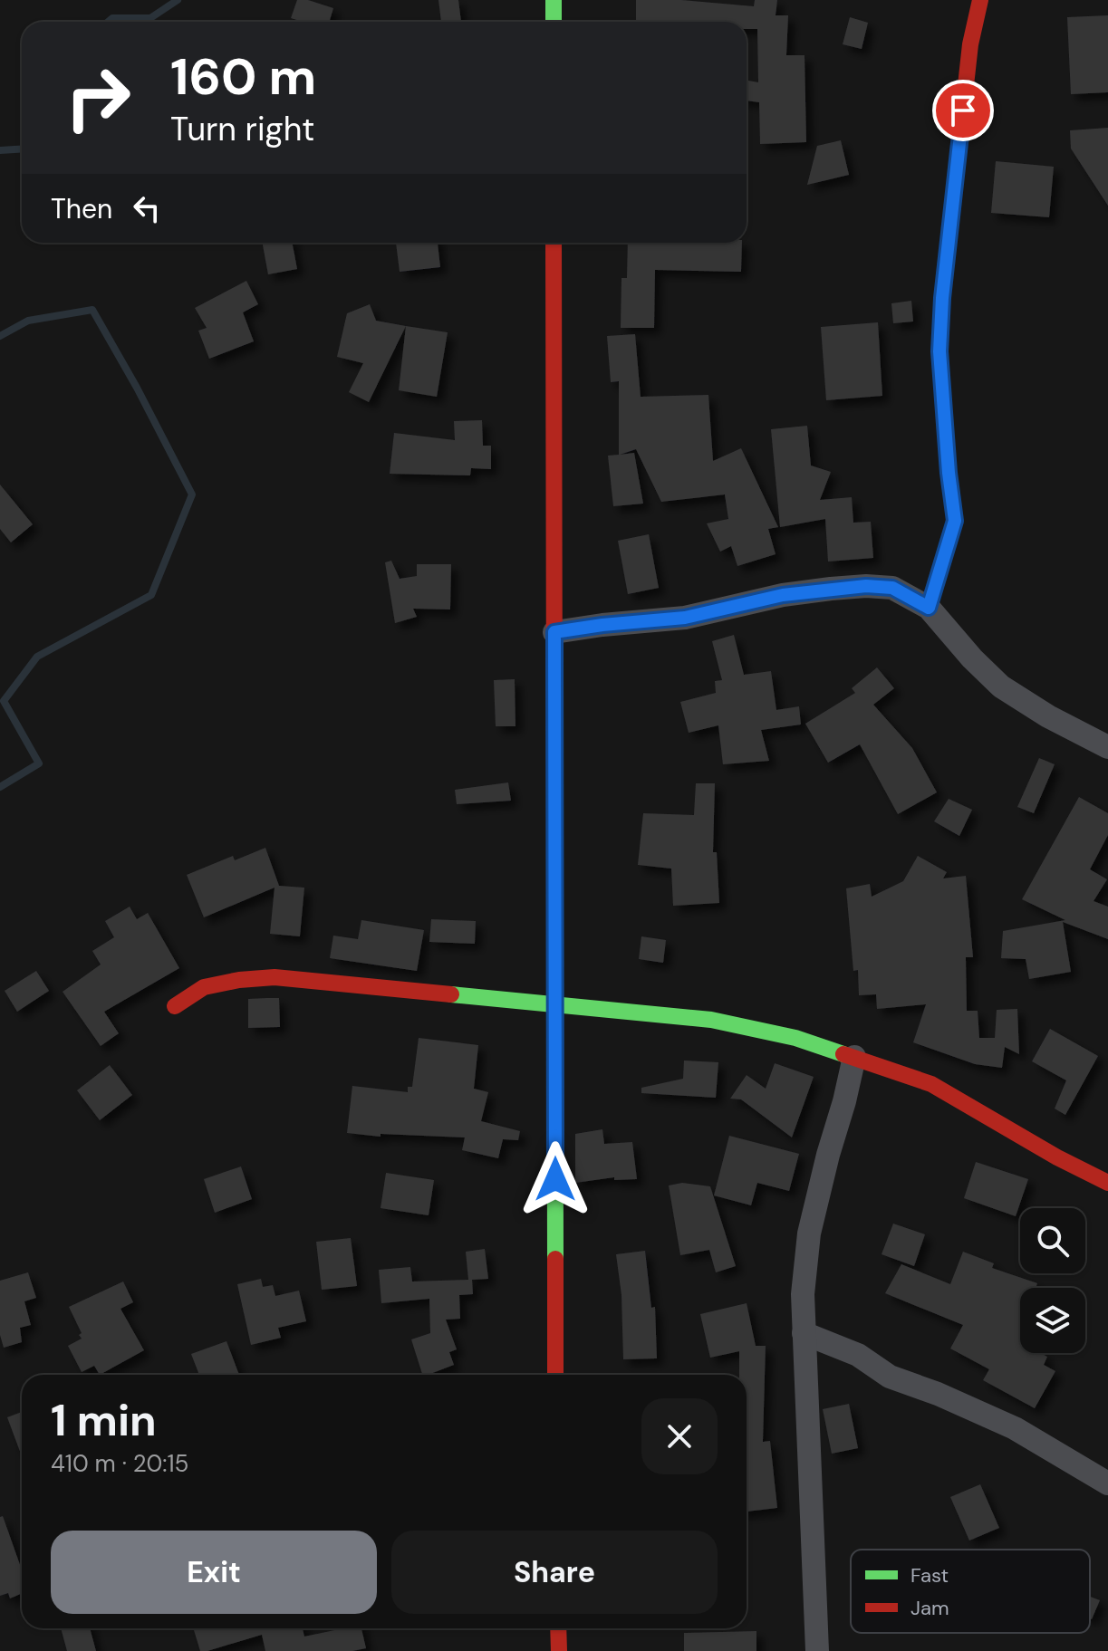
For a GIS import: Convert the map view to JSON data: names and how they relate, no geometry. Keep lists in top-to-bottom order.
{
  "legend": ["Fast", "Jam"],
  "page": {
    "turn": ["160 m", "Turn right"],
    "then": "Then",
    "heading": ["1 min", "410 m · 20:15"],
    "buttons": ["Exit", "Share"]
  }
}
